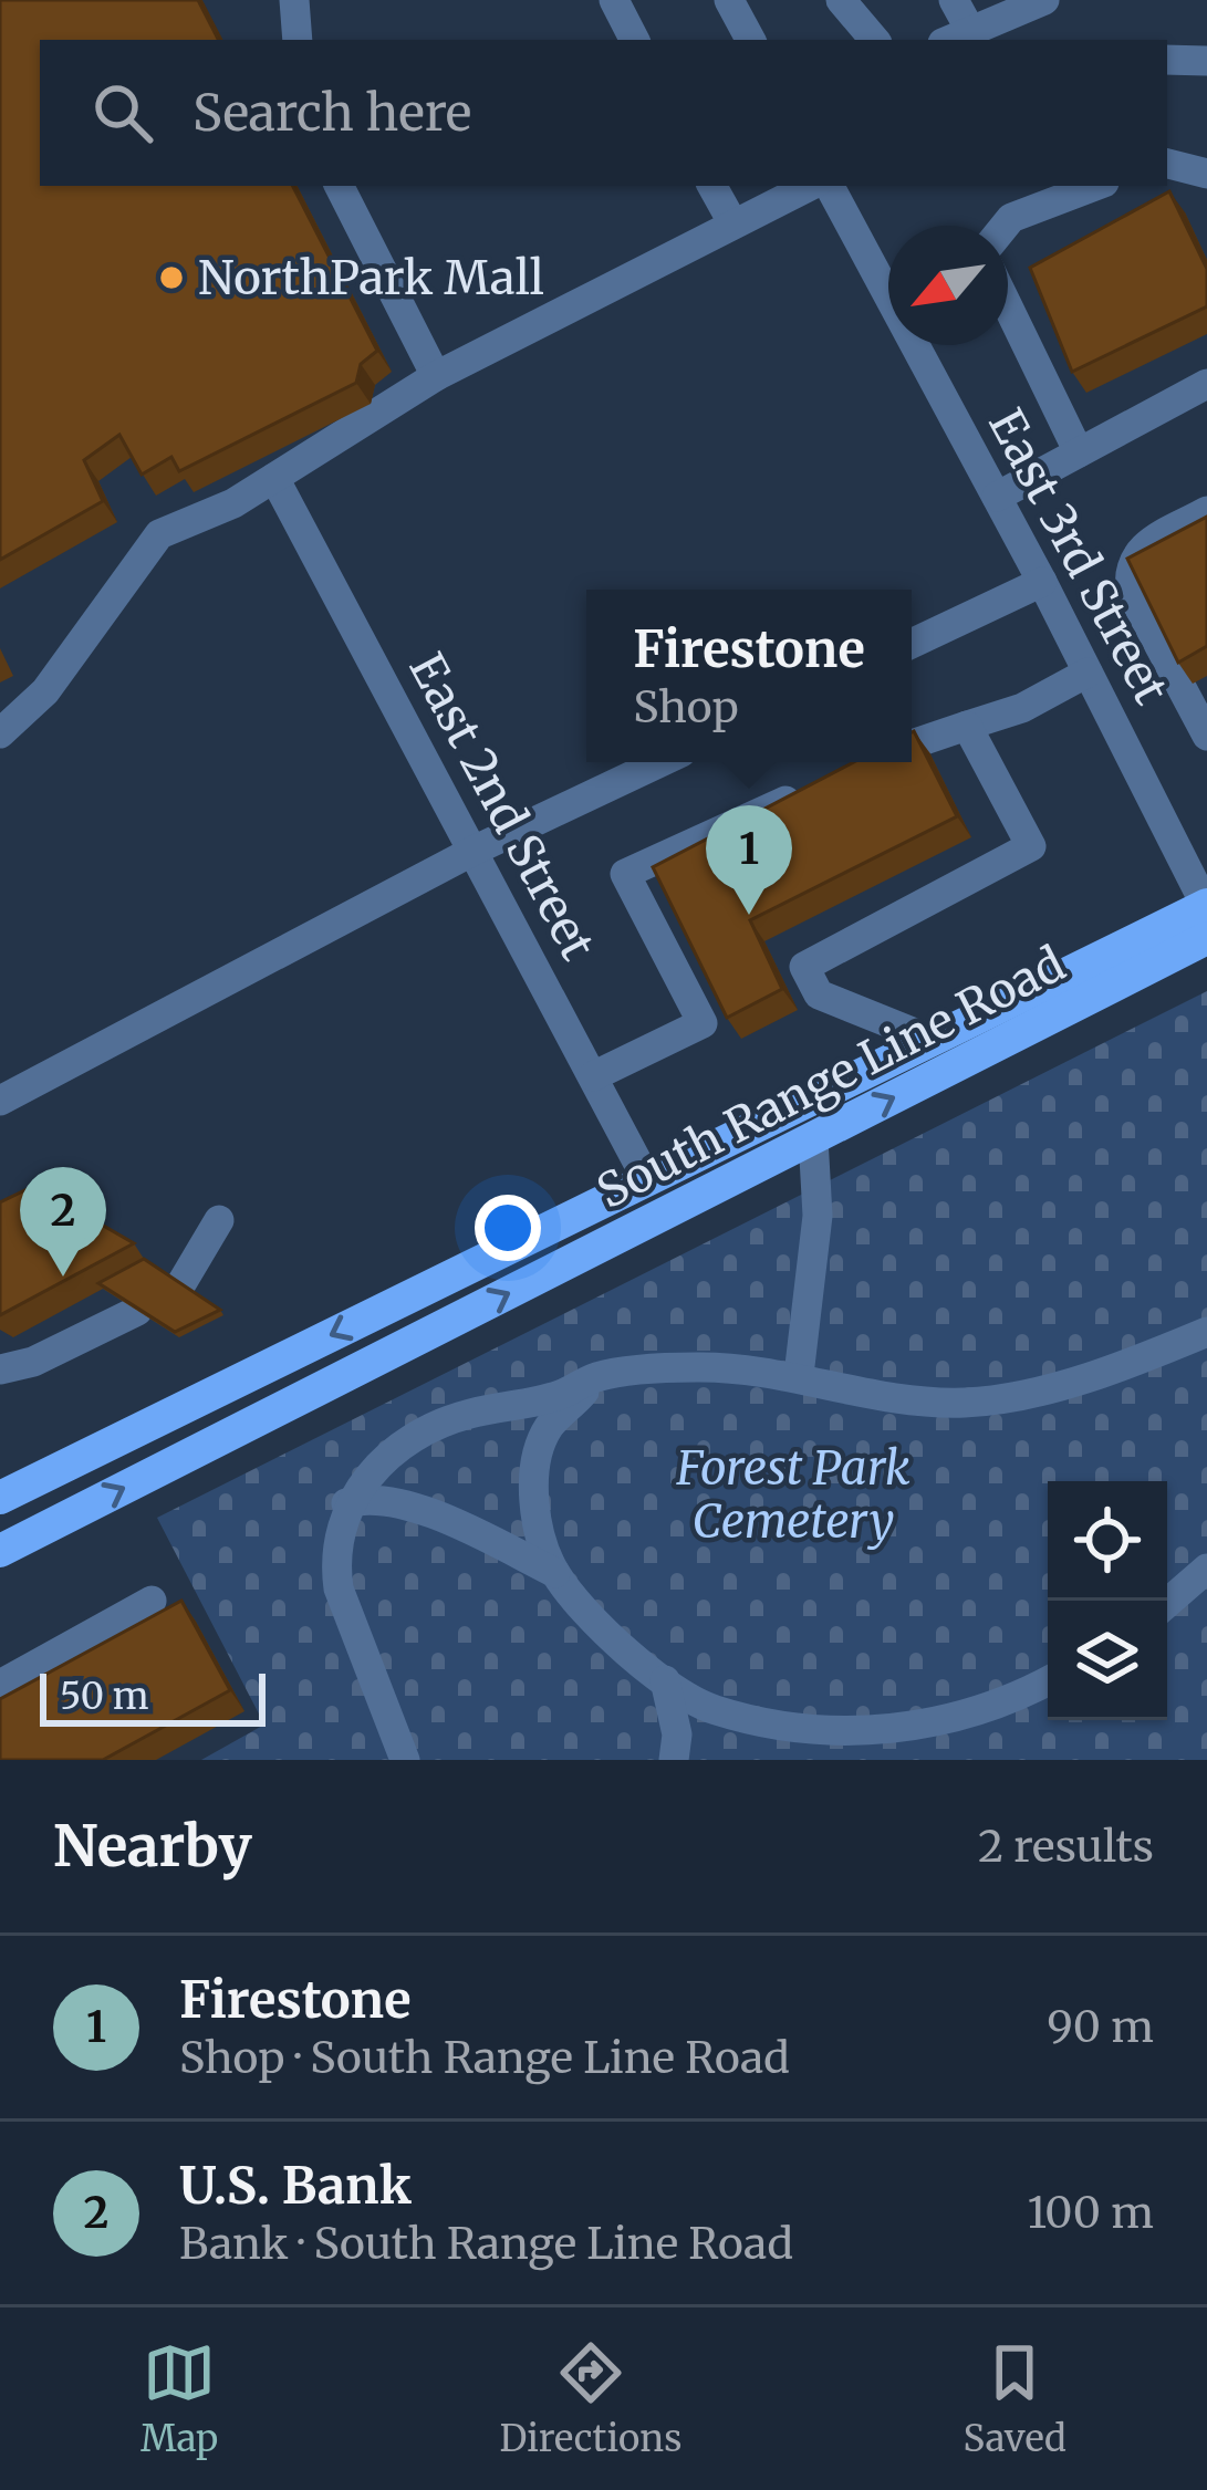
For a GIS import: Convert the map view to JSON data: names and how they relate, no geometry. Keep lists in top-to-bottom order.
{
  "streets": {
    "main road": ["South Range Line Road"],
    "street": ["East 3rd Street", "East 2nd Street"]
  },
  "crossings": [
    ["East 3rd Street", "South Range Line Road"],
    ["East 2nd Street", "South Range Line Road"]
  ],
  "parks": ["Forest Park Cemetery"],
  "places": ["NorthPark Mall"],
  "scale_bar": "50 m",
  "north": "bottom left",
  "page": {
    "search": "Search here",
    "popup": ["Firestone", "Shop"],
    "pins": ["1", "2"],
    "scale": "50 m",
    "heading": ["Nearby", "2 results"],
    "list": [
      {
        "mark": "1",
        "name": "Firestone",
        "note": "Shop · South Range Line Road",
        "value": "90 m"
      },
      {
        "mark": "2",
        "name": "U.S. Bank",
        "note": "Bank · South Range Line Road",
        "value": "100 m"
      }
    ],
    "nav": ["Map", "Directions", "Saved"]
  }
}
